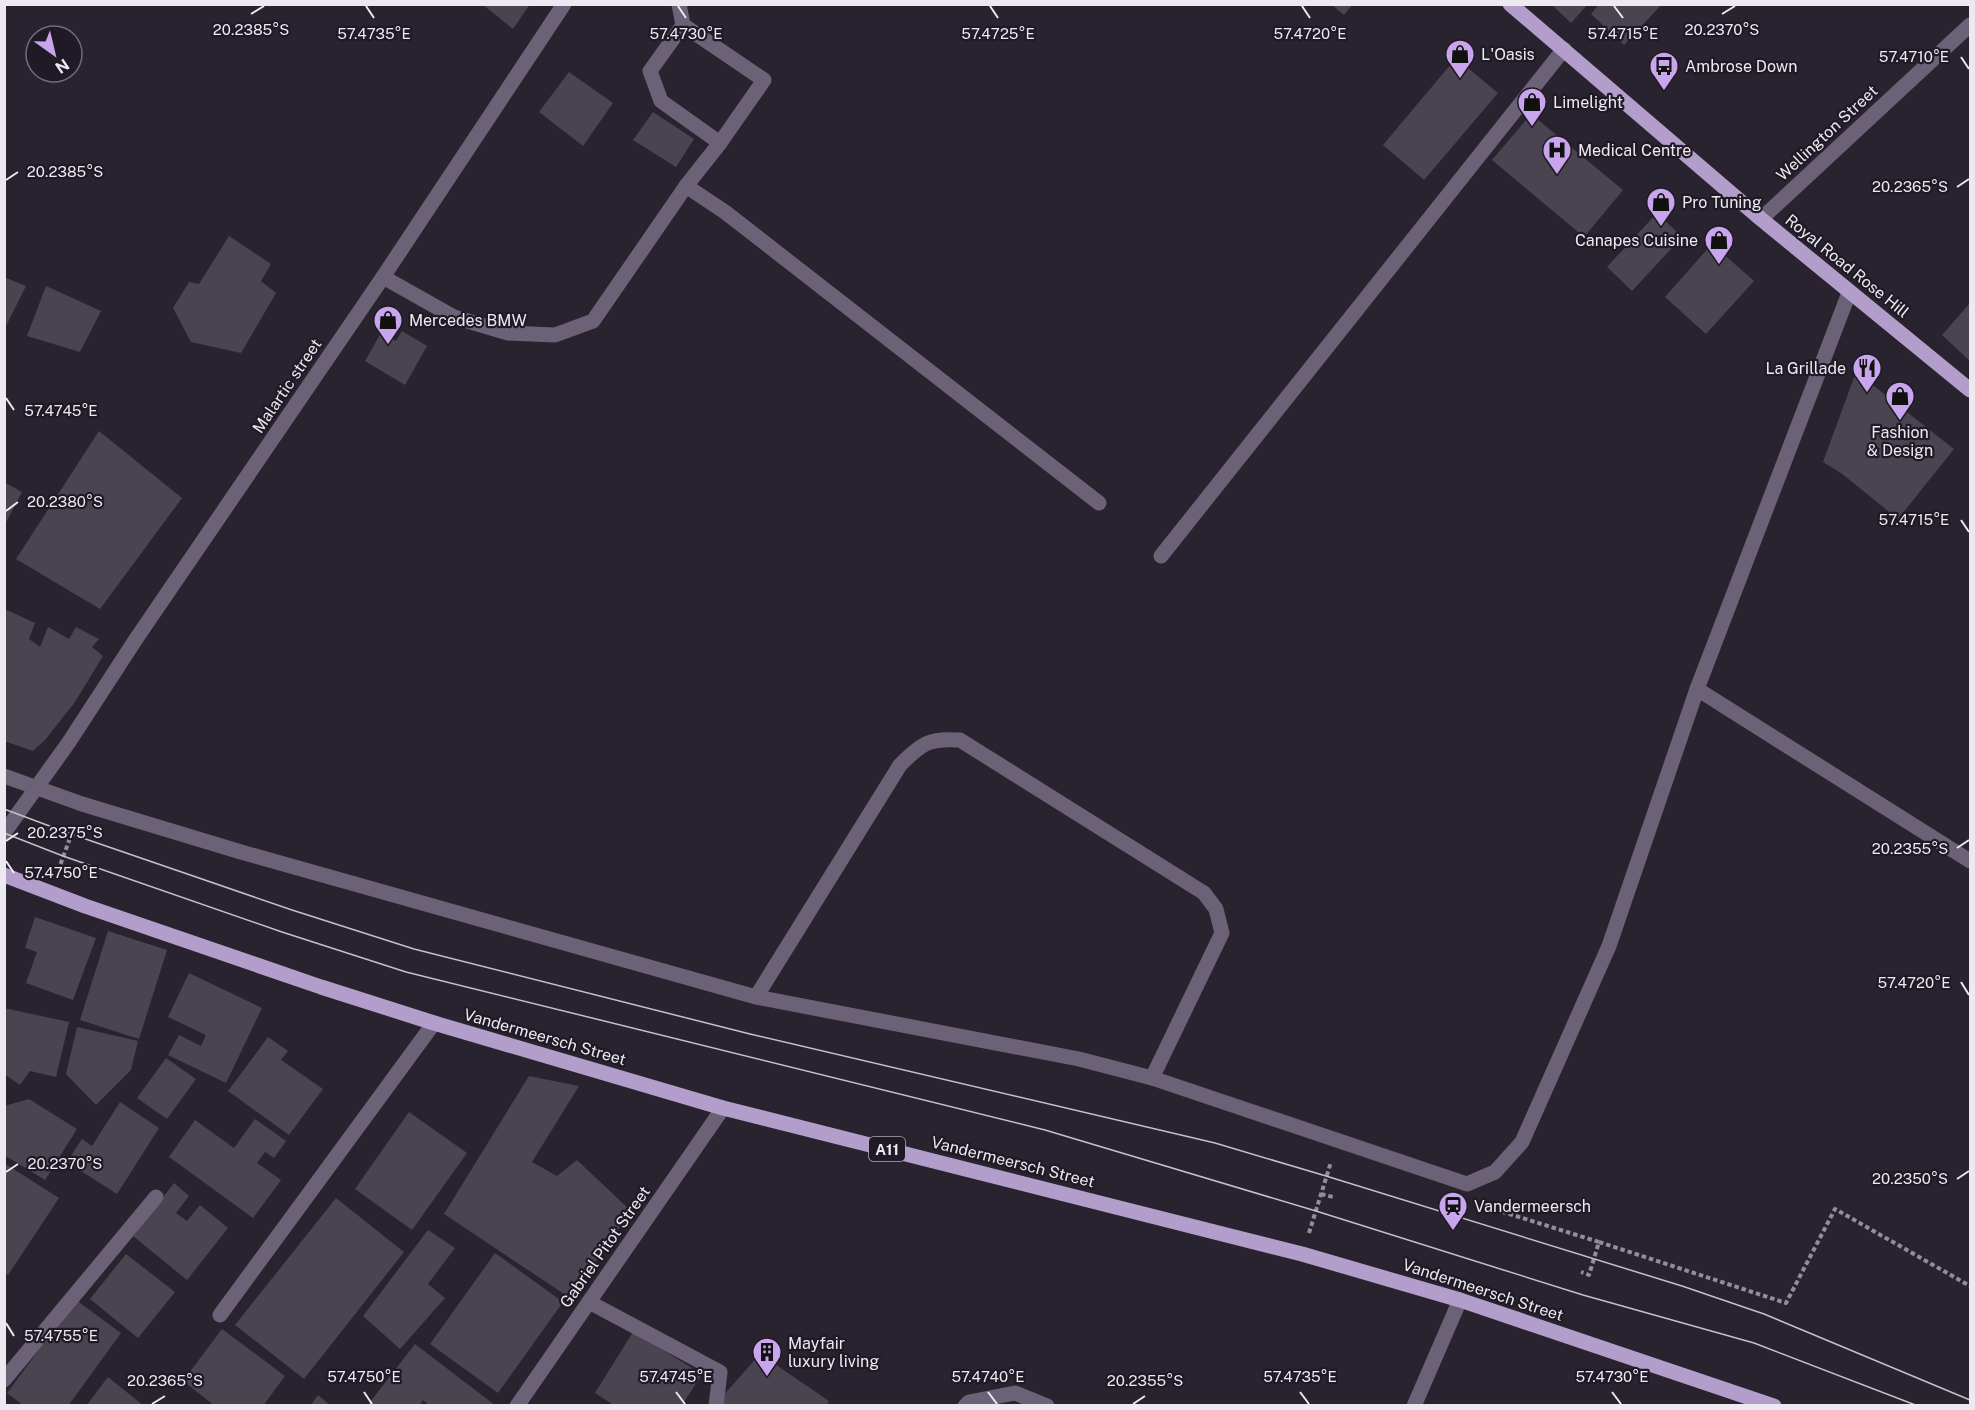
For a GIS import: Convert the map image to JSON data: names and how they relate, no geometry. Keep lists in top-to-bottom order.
{
  "streets": {
    "main road": ["Royal Road Rose Hill", "Vandermeersch Street", "A11"],
    "street": ["Wellington Street", "Malartic street", "Gabriel Pitot Street"]
  },
  "crossings": [
    ["Wellington Street", "Royal Road Rose Hill"],
    ["Vandermeersch Street", "Gabriel Pitot Street"]
  ],
  "places": {
    "shop": [
      "L'Oasis",
      "Limelight",
      "Pro Tuning",
      "Canapes Cuisine",
      "Mercedes BMW",
      "Fashion & Design"
    ],
    "bus stop": ["Ambrose Down"],
    "hospital": ["Medical Centre"],
    "restaurant": ["La Grillade"],
    "station": ["Vandermeersch"],
    "building": ["Mayfair luxury living"]
  },
  "north": "bottom right",
  "coordinates": [
    "20.2385°S",
    "20.2370°S",
    "57.4735°E",
    "57.4730°E",
    "57.4725°E",
    "57.4720°E",
    "57.4715°E",
    "57.4710°E",
    "20.2365°S",
    "57.4745°E",
    "20.2380°S",
    "20.2375°S",
    "20.2355°S",
    "57.4750°E",
    "20.2350°S",
    "57.4755°E",
    "57.4740°E"
  ]
}
